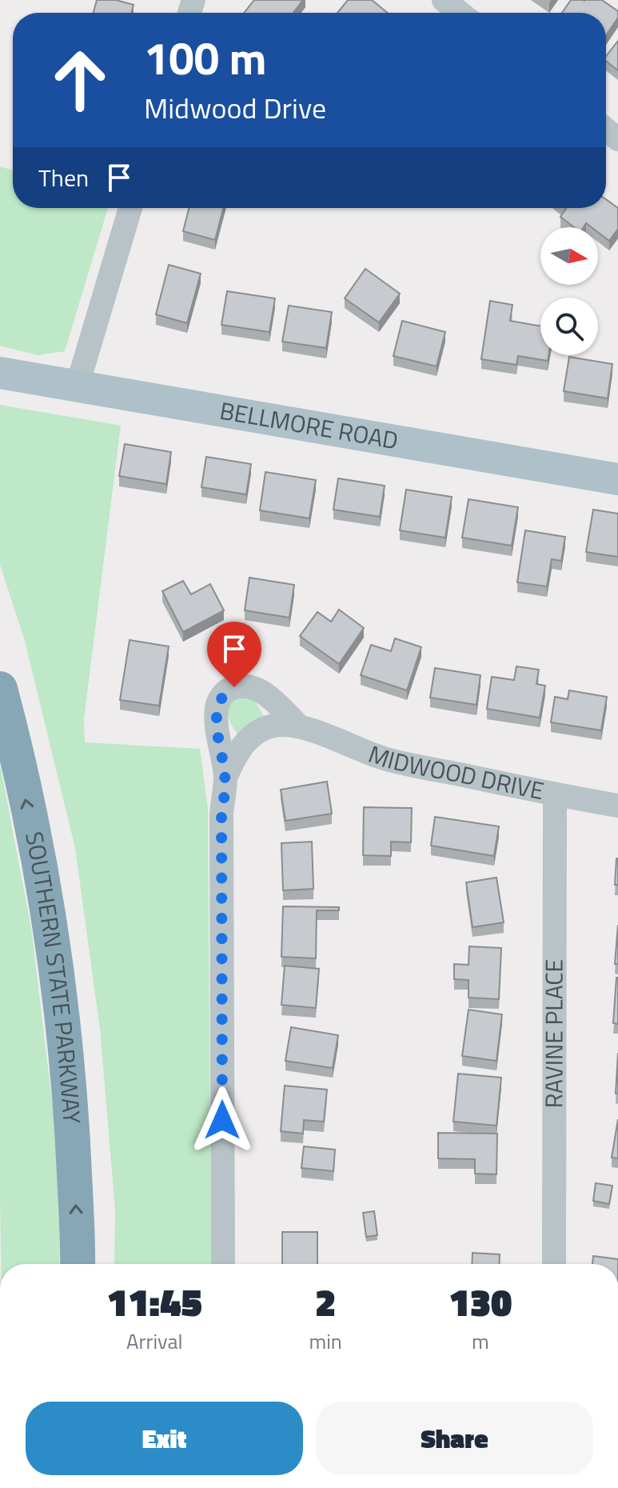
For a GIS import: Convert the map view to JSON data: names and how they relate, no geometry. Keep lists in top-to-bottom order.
{
  "streets": {
    "highway": ["SOUTHERN STATE PARKWAY"],
    "main road": ["BELLMORE ROAD"],
    "street": ["MIDWOOD DRIVE", "RAVINE PLACE"]
  },
  "crossings": [
    ["MIDWOOD DRIVE", "RAVINE PLACE"]
  ],
  "one_way": ["SOUTHERN STATE PARKWAY"],
  "north": "right",
  "page": {
    "turn": ["100 m", "Midwood Drive"],
    "then": "Then",
    "eta": [
      "11:45",
      "Arrival",
      "2",
      "min",
      "130",
      "m"
    ],
    "buttons": ["Exit", "Share"]
  }
}
